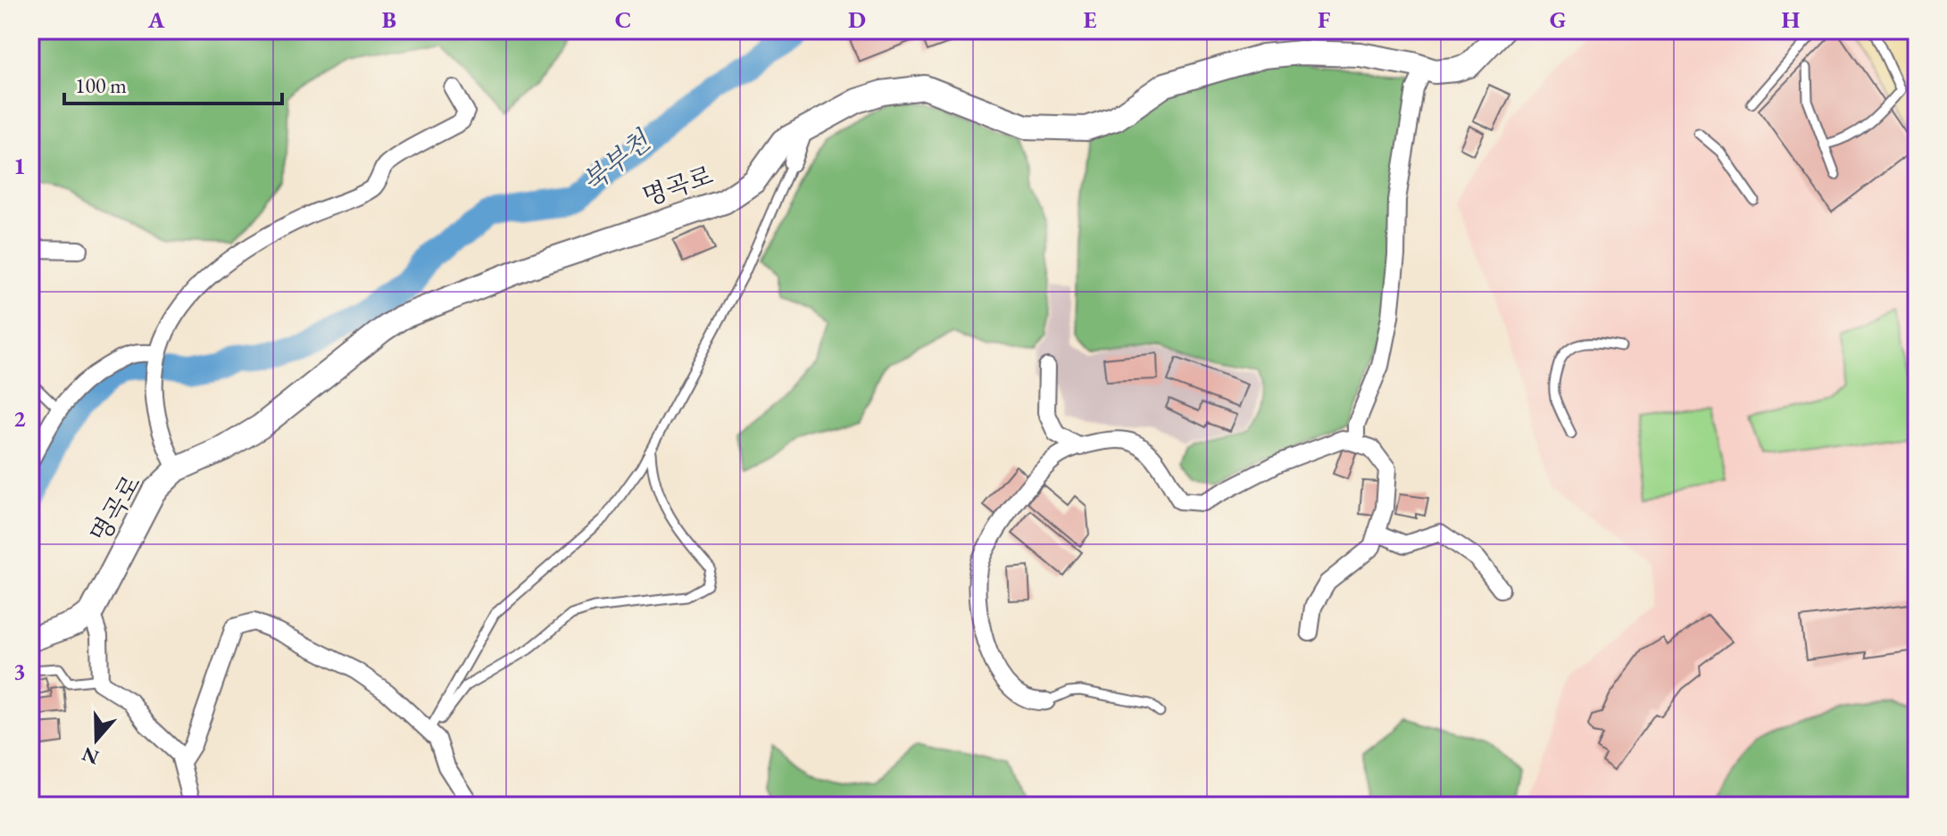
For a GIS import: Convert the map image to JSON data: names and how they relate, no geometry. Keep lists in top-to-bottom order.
{
  "streets": {
    "main road": ["명곡로"]
  },
  "water": ["북부천"],
  "scale_bar": "100 m",
  "north": "bottom",
  "grid": {
    "columns": [
      "A",
      "B",
      "C",
      "D",
      "E",
      "F",
      "G",
      "H"
    ],
    "rows": ["1", "2", "3"]
  }
}
